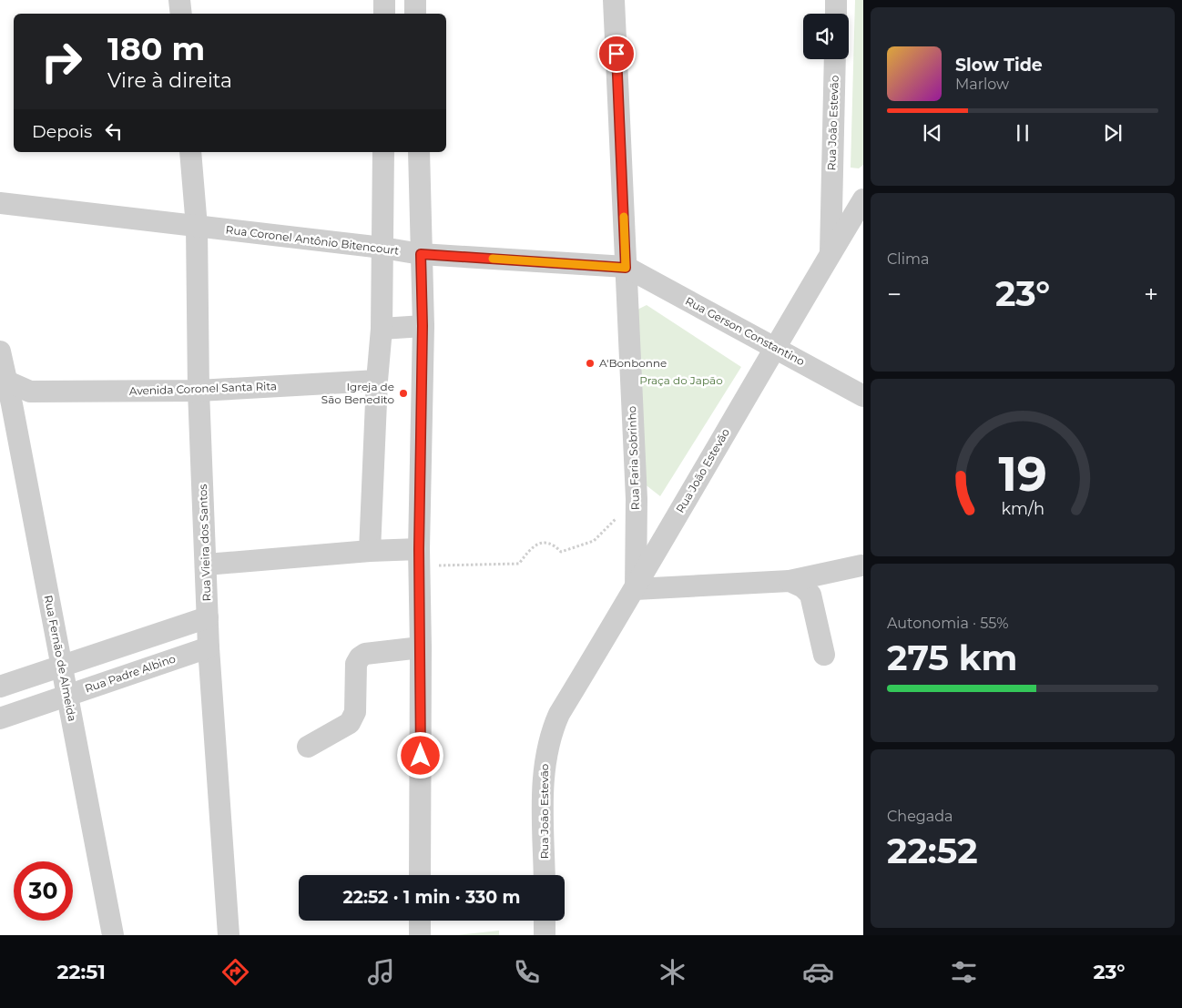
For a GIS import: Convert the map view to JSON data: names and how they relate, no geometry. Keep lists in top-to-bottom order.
{
  "streets": {
    "street": [
      "Rua João Estevão",
      "Rua Coronel Antônio Bitencourt",
      "Rua Gerson Constantino",
      "Avenida Coronel Santa Rita",
      "Rua Faria Sobrinho",
      "Rua Vieira dos Santos",
      "Rua Fernão de Almeida",
      "Rua Padre Albino"
    ]
  },
  "crossings": [
    ["Rua João Estevão", "Rua Gerson Constantino"],
    ["Rua João Estevão", "Rua Faria Sobrinho"],
    ["Rua Coronel Antônio Bitencourt", "Rua Gerson Constantino"],
    ["Rua Coronel Antônio Bitencourt", "Rua Faria Sobrinho"],
    ["Rua Coronel Antônio Bitencourt", "Rua Vieira dos Santos"],
    ["Rua Gerson Constantino", "Rua Faria Sobrinho"],
    ["Avenida Coronel Santa Rita", "Rua Vieira dos Santos"],
    ["Avenida Coronel Santa Rita", "Rua Fernão de Almeida"],
    ["Rua Vieira dos Santos", "Rua Padre Albino"],
    ["Rua Fernão de Almeida", "Rua Padre Albino"]
  ],
  "parks": ["Praça do Japão"],
  "places": ["A'Bonbonne", "Igreja de São Benedito"],
  "page": {
    "turn": ["180 m", "Vire à direita"],
    "song": ["Slow Tide", "Marlow"],
    "then": "Depois",
    "tile": [
      "Clima",
      ["Autonomia · 55%", "275 km"],
      ["Chegada", "22:52"]
    ],
    "heat": ["−", "23°", "+"],
    "limit": "30",
    "trip": "22:52 · 1 min · 330 m",
    "tabs": ["22:51", "23°"],
    "gauge": ["19", "km/h"]
  }
}
